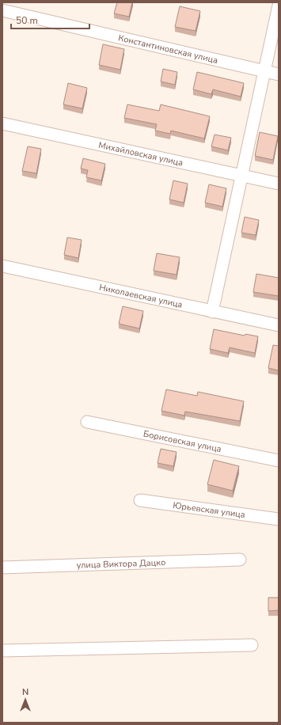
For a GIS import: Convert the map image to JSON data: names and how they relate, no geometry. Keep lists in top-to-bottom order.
{
  "streets": {
    "street": [
      "Константиновская улица",
      "Михайловская улица",
      "Николаевская улица",
      "Борисовская улица",
      "Юрьевская улица",
      "улица Виктора Дацко"
    ]
  },
  "scale_bar": "50 m",
  "north": "top"
}
